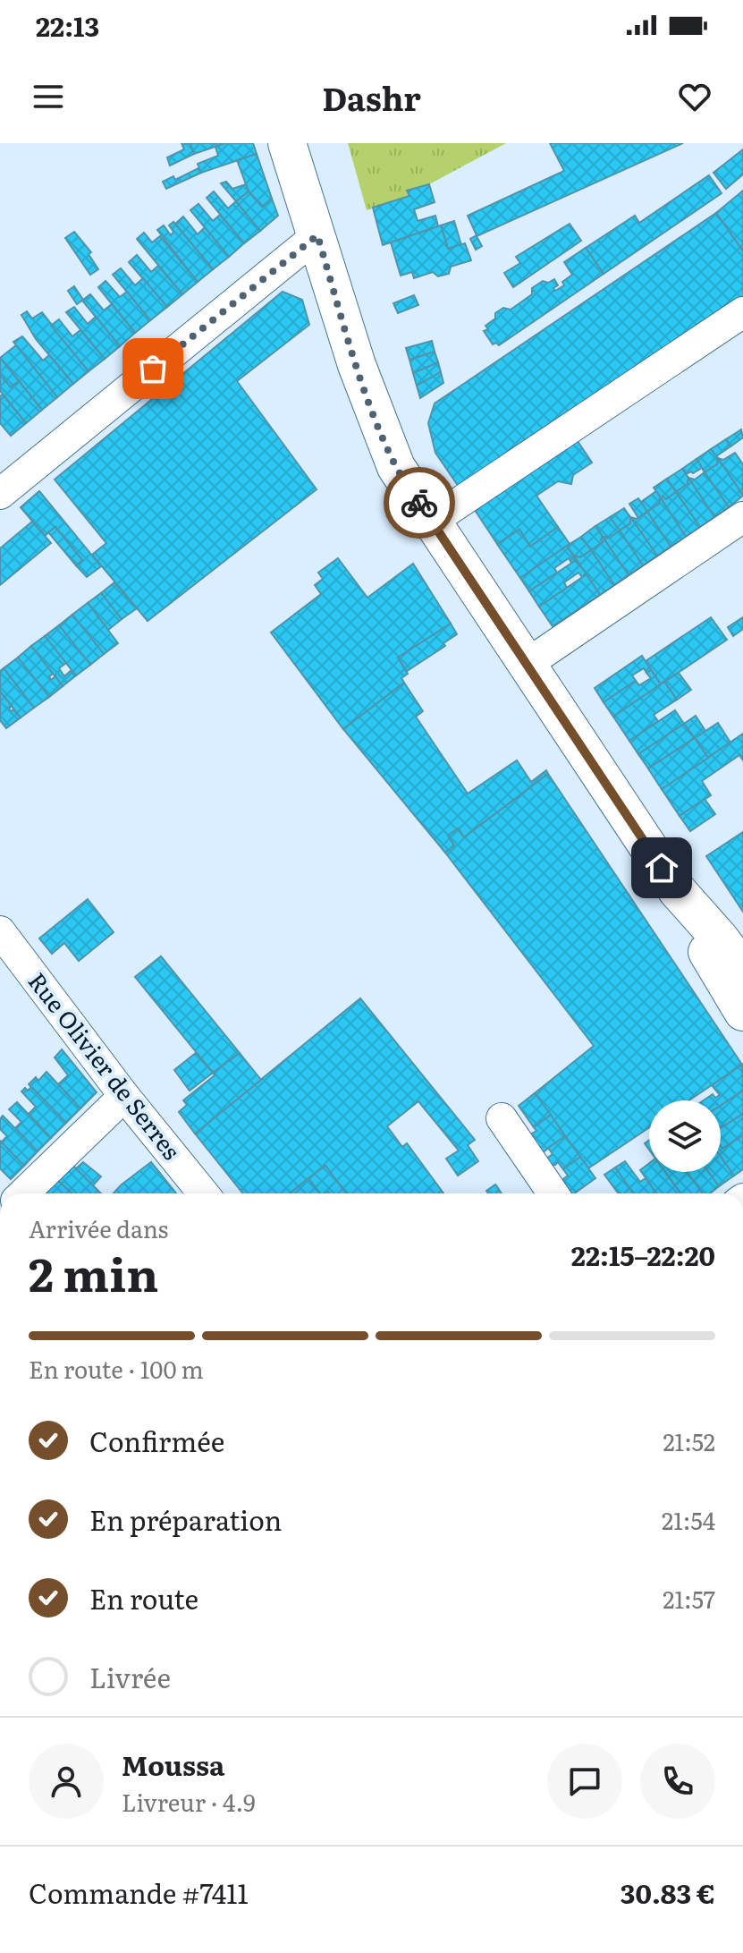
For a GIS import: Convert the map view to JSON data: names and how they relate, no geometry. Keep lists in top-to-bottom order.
{
  "streets": {
    "street": ["Rue Olivier de Serres"]
  },
  "page": {
    "status": "22:13",
    "header": "Dashr",
    "heading": ["2 min", "Arrivée dans", "22:15–22:20"],
    "panel": [
      "Moussa",
      "Livreur · 4.9",
      "Commande #7411",
      "30.83 €"
    ],
    "bar": "En route · 100 m",
    "list": [
      ["Confirmée", "21:52"],
      ["En préparation", "21:54"],
      ["En route", "21:57"],
      "Livrée"
    ]
  }
}
